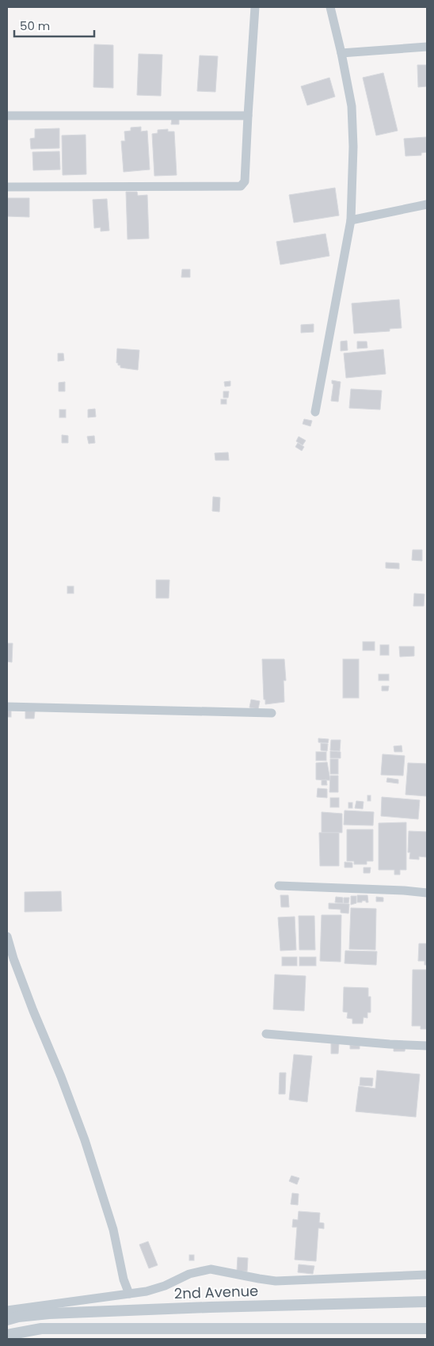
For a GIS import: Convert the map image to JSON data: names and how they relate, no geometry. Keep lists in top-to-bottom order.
{
  "streets": {
    "street": ["2nd Avenue"]
  },
  "scale_bar": "50 m"
}
